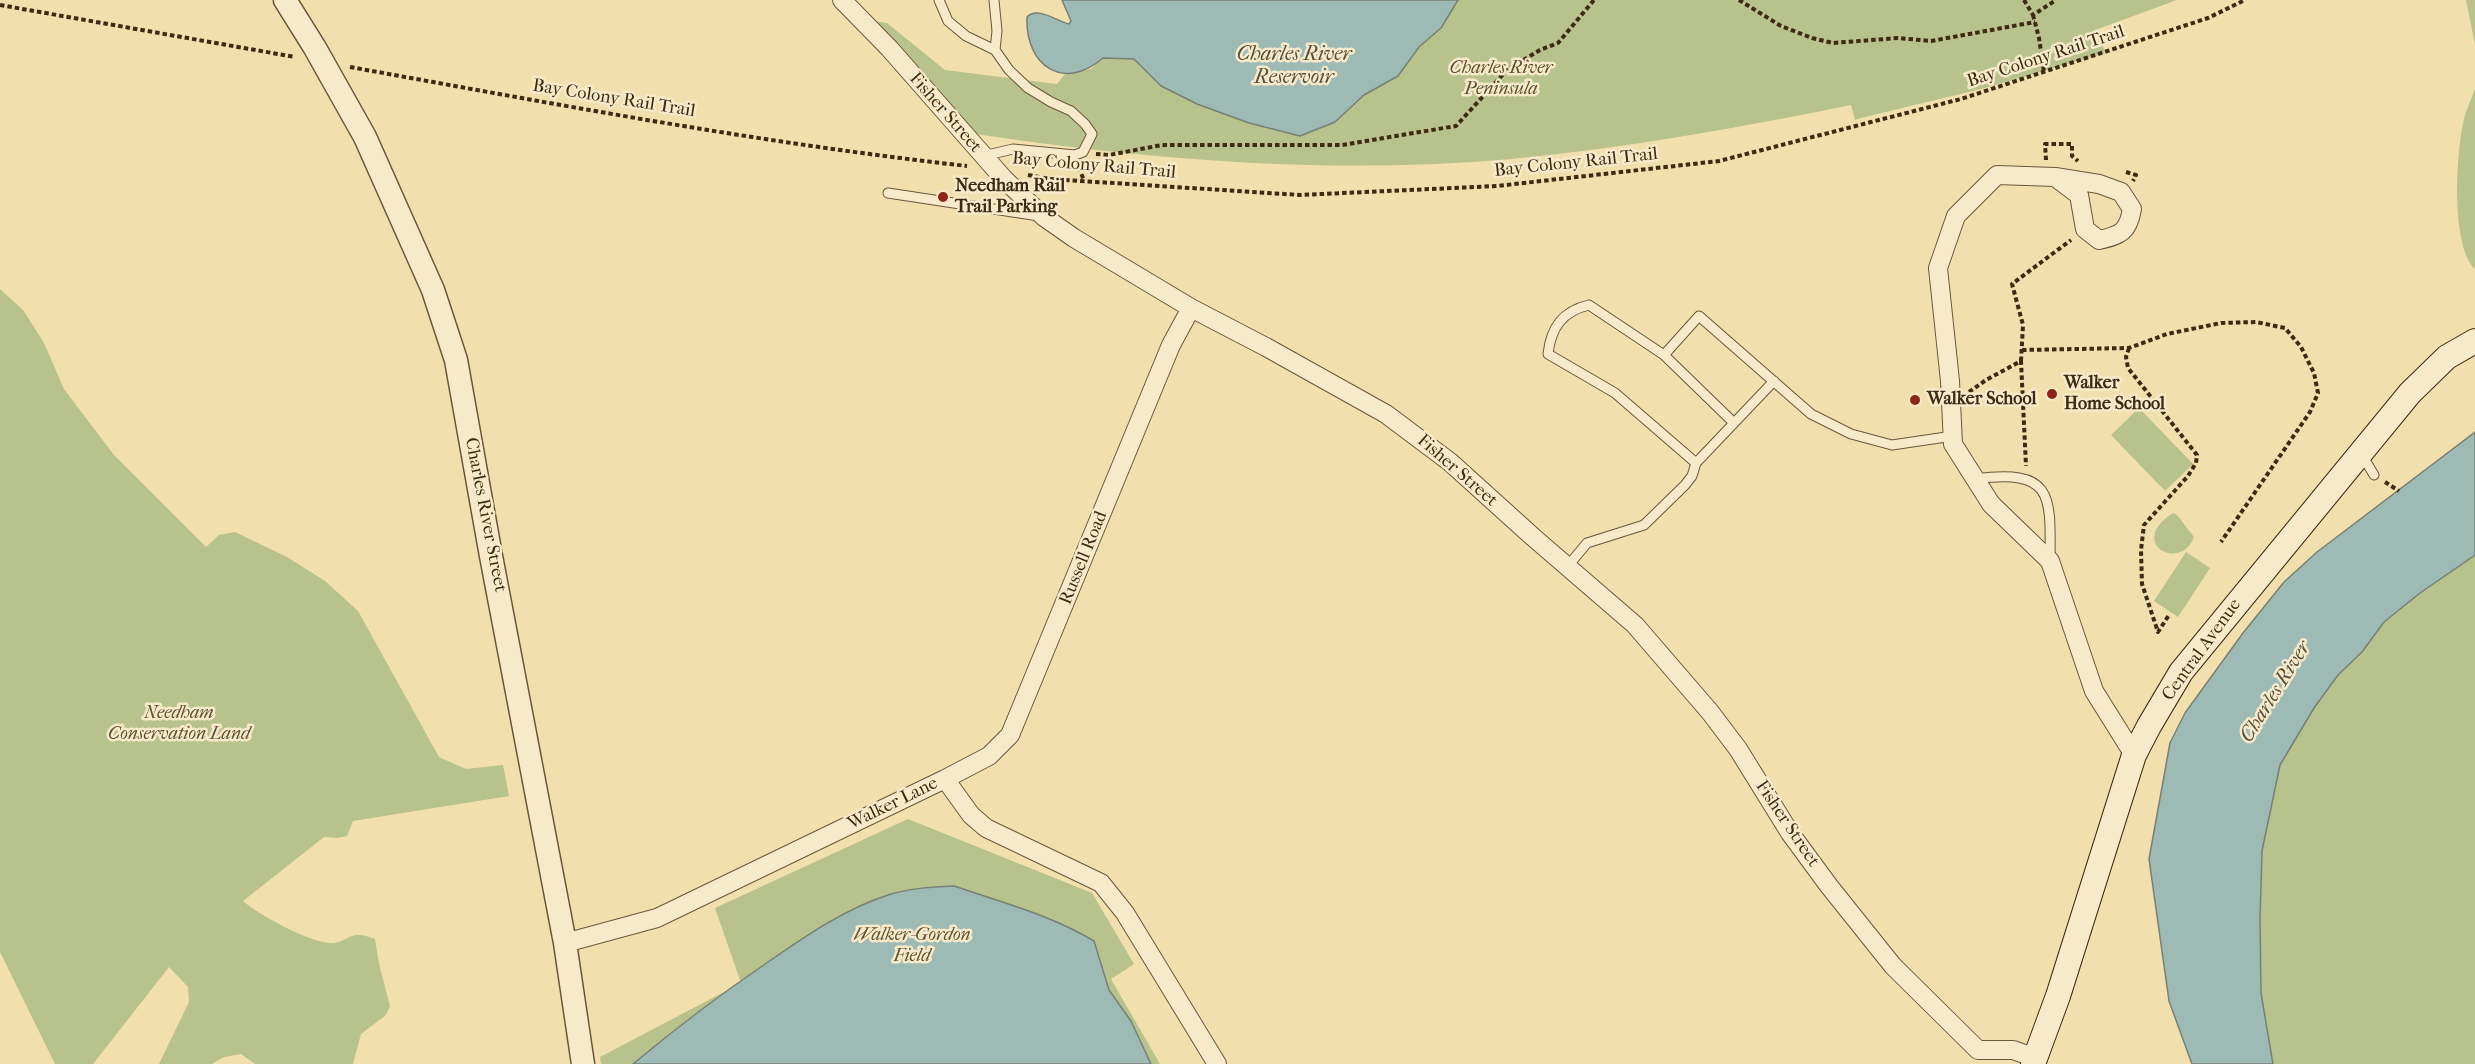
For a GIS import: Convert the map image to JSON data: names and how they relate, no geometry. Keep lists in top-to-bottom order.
{
  "streets": {
    "main road": ["Central Avenue"],
    "street": [
      "Fisher Street",
      "Charles River Street",
      "Russell Road",
      "Walker Lane"
    ],
    "path": ["Bay Colony Rail Trail"]
  },
  "crossings": [
    ["Bay Colony Rail Trail", "Fisher Street"],
    ["Bay Colony Rail Trail", "Charles River Street"],
    ["Fisher Street", "Russell Road"],
    ["Fisher Street", "Central Avenue"],
    ["Charles River Street", "Walker Lane"],
    ["Russell Road", "Walker Lane"]
  ],
  "water": ["Charles River Reservoir", "Charles River"],
  "parks": ["Charles River Peninsula", "Needham Conservation Land", "Walker-Gordon Field"],
  "places": ["Needham Rail Trail Parking", "Walker Home School", "Walker School"]
}
